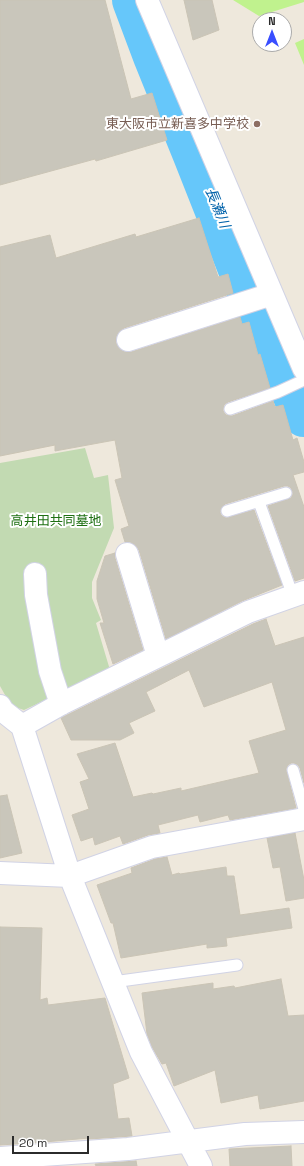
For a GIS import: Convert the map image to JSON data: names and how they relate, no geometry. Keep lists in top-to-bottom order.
{
  "water": ["長瀬川"],
  "parks": ["高井田共同墓地"],
  "places": ["東大阪市立新喜多中学校"],
  "scale_bar": "20 m",
  "north": "top"
}
